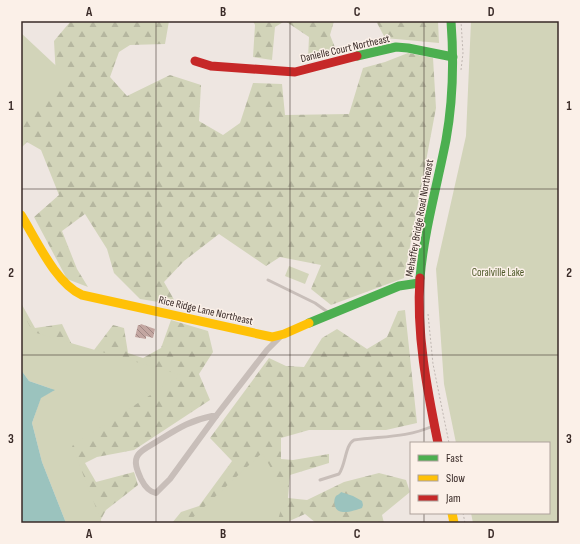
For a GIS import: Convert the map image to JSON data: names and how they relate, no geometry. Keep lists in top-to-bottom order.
{
  "streets": {
    "street": ["Danielle Court Northeast", "Mehaffey Bridge Road Northeast", "Rice Ridge Lane Northeast"]
  },
  "crossings": [
    ["Danielle Court Northeast", "Mehaffey Bridge Road Northeast"],
    ["Mehaffey Bridge Road Northeast", "Rice Ridge Lane Northeast"]
  ],
  "parks": ["Coralville Lake"],
  "legend": ["Fast", "Slow", "Jam"],
  "grid": {
    "columns": [
      "A",
      "B",
      "C",
      "D"
    ],
    "rows": ["1", "2", "3"]
  }
}
